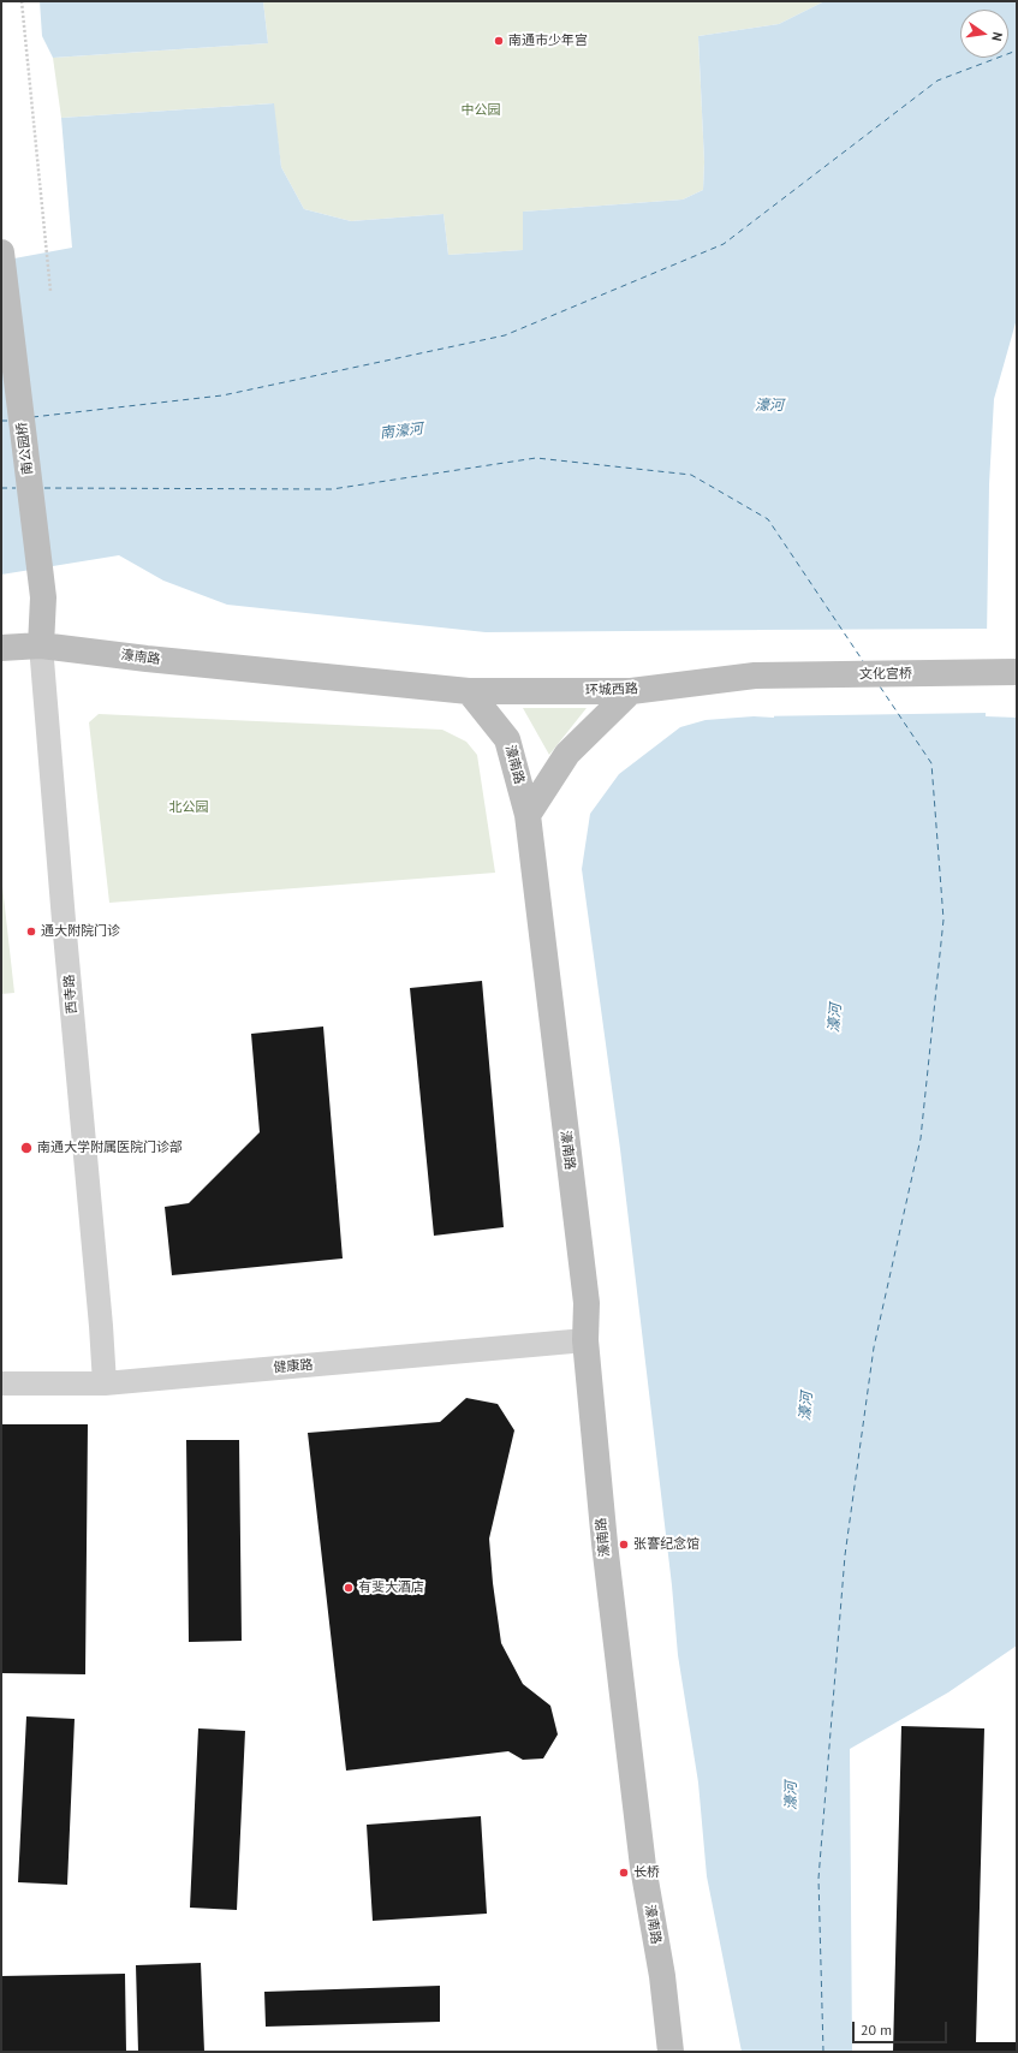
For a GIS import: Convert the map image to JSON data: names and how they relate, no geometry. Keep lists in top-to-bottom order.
{
  "streets": {
    "street": [
      "南公园桥",
      "濠南路",
      "文化宫桥",
      "环城西路",
      "西寺路",
      "健康路"
    ]
  },
  "crossings": [
    ["南公园桥", "濠南路"],
    ["南公园桥", "西寺路"],
    ["濠南路", "环城西路"],
    ["濠南路", "西寺路"],
    ["濠南路", "健康路"],
    ["文化宫桥", "环城西路"],
    ["西寺路", "健康路"]
  ],
  "water": ["濠河", "南濠河"],
  "parks": ["中公园", "北公园"],
  "places": [
    "南通市少年宫",
    "通大附院门诊",
    "南通大学附属医院门诊部",
    "张謇纪念馆",
    "有斐大酒店",
    "长桥"
  ],
  "scale_bar": "20 m",
  "north": "right"
}
